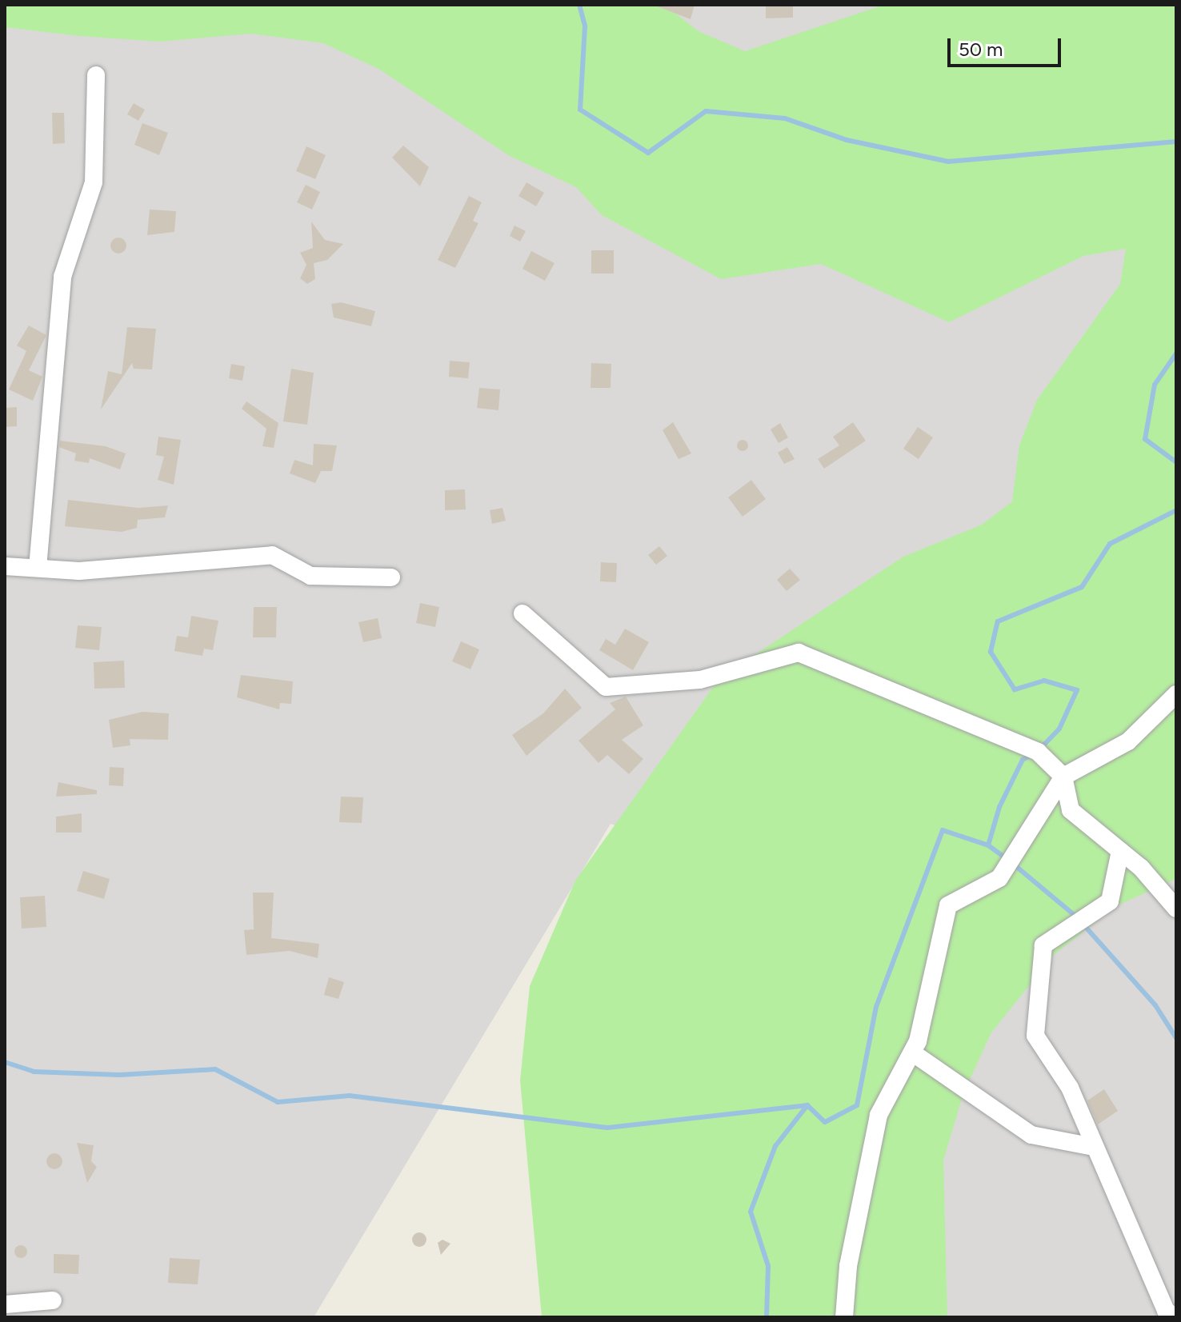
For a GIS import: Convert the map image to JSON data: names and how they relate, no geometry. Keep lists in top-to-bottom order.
{
  "scale_bar": "50 m"
}
